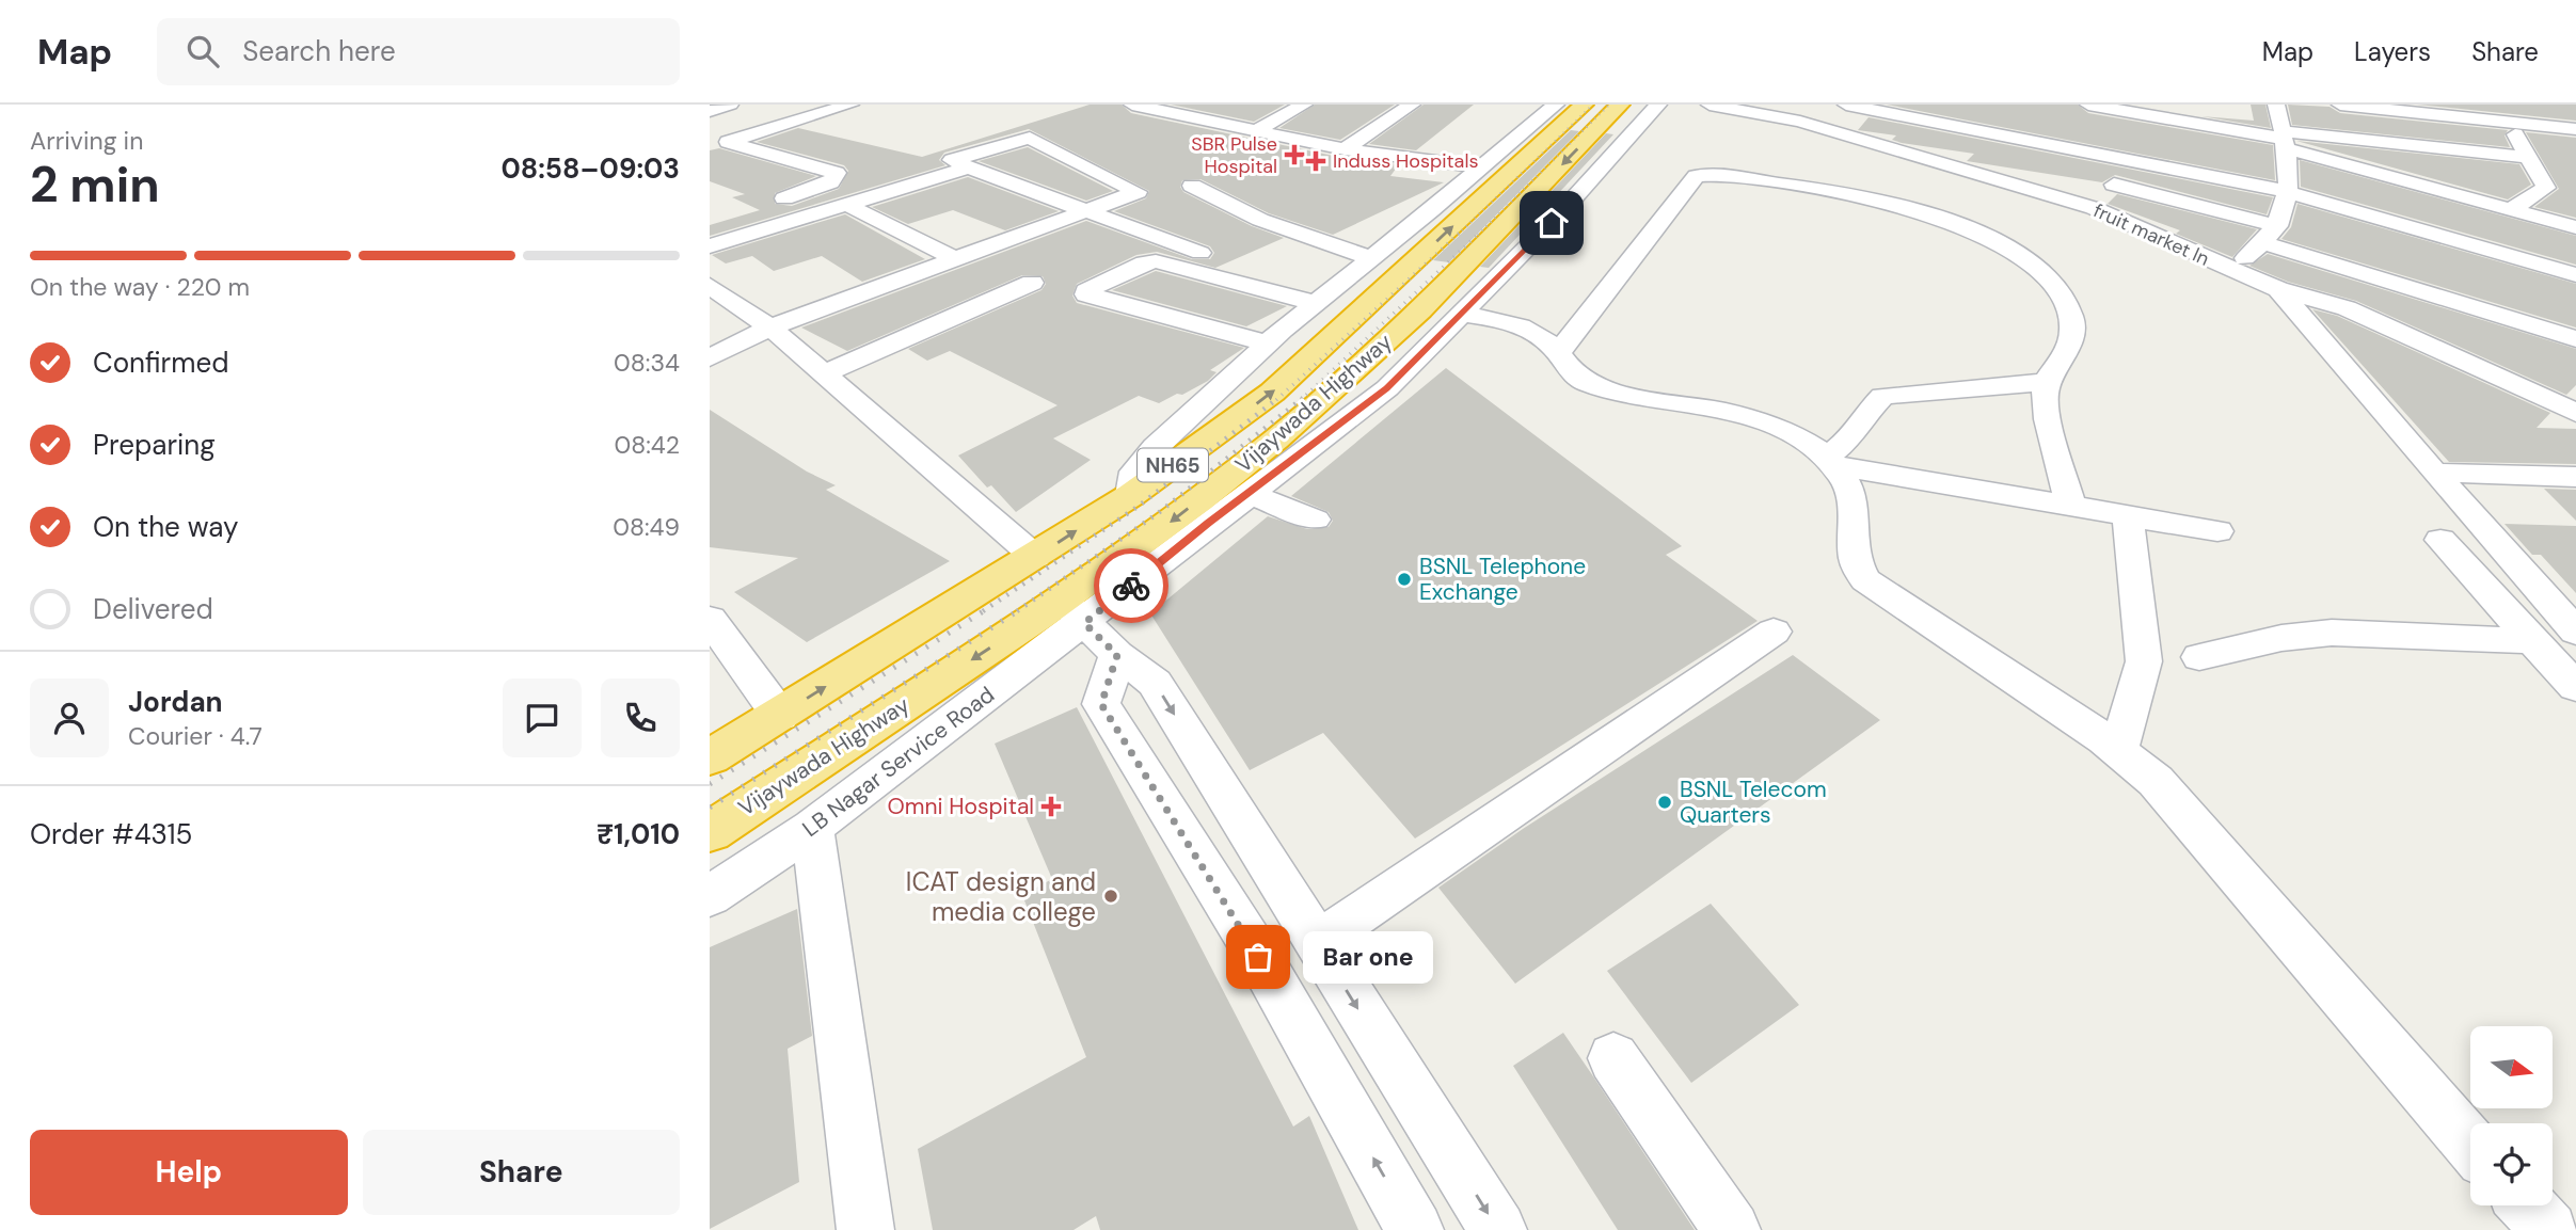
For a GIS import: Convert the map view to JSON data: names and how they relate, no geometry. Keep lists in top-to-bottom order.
{
  "streets": {
    "highway": ["Vijaywada Highway", "NH65"],
    "street": ["fruit market ln", "LB Nagar Service Road"]
  },
  "crossings": [
    ["Vijaywada Highway", "LB Nagar Service Road"]
  ],
  "places": {
    "health": ["SBR Pulse Hospital", "Induss Hospitals", "Omni Hospital"],
    "other": [
      "BSNL Telephone Exchange",
      "BSNL Telecom Quarters",
      "ICAT design and media college",
      "Bar one"
    ]
  },
  "north": "right",
  "page": {
    "header": "Map",
    "search": "Search here",
    "nav": ["Map", "Layers", "Share"],
    "heading": ["2 min", "Arriving in", "08:58–09:03"],
    "panel": [
      "Jordan",
      "Courier · 4.7",
      "Order #4315",
      "₹1,010"
    ],
    "bar": "On the way · 220 m",
    "list": [
      ["Confirmed", "08:34"],
      ["Preparing", "08:42"],
      ["On the way", "08:49"],
      "Delivered"
    ],
    "bubble": "Bar one",
    "buttons": ["Help", "Share"]
  }
}
